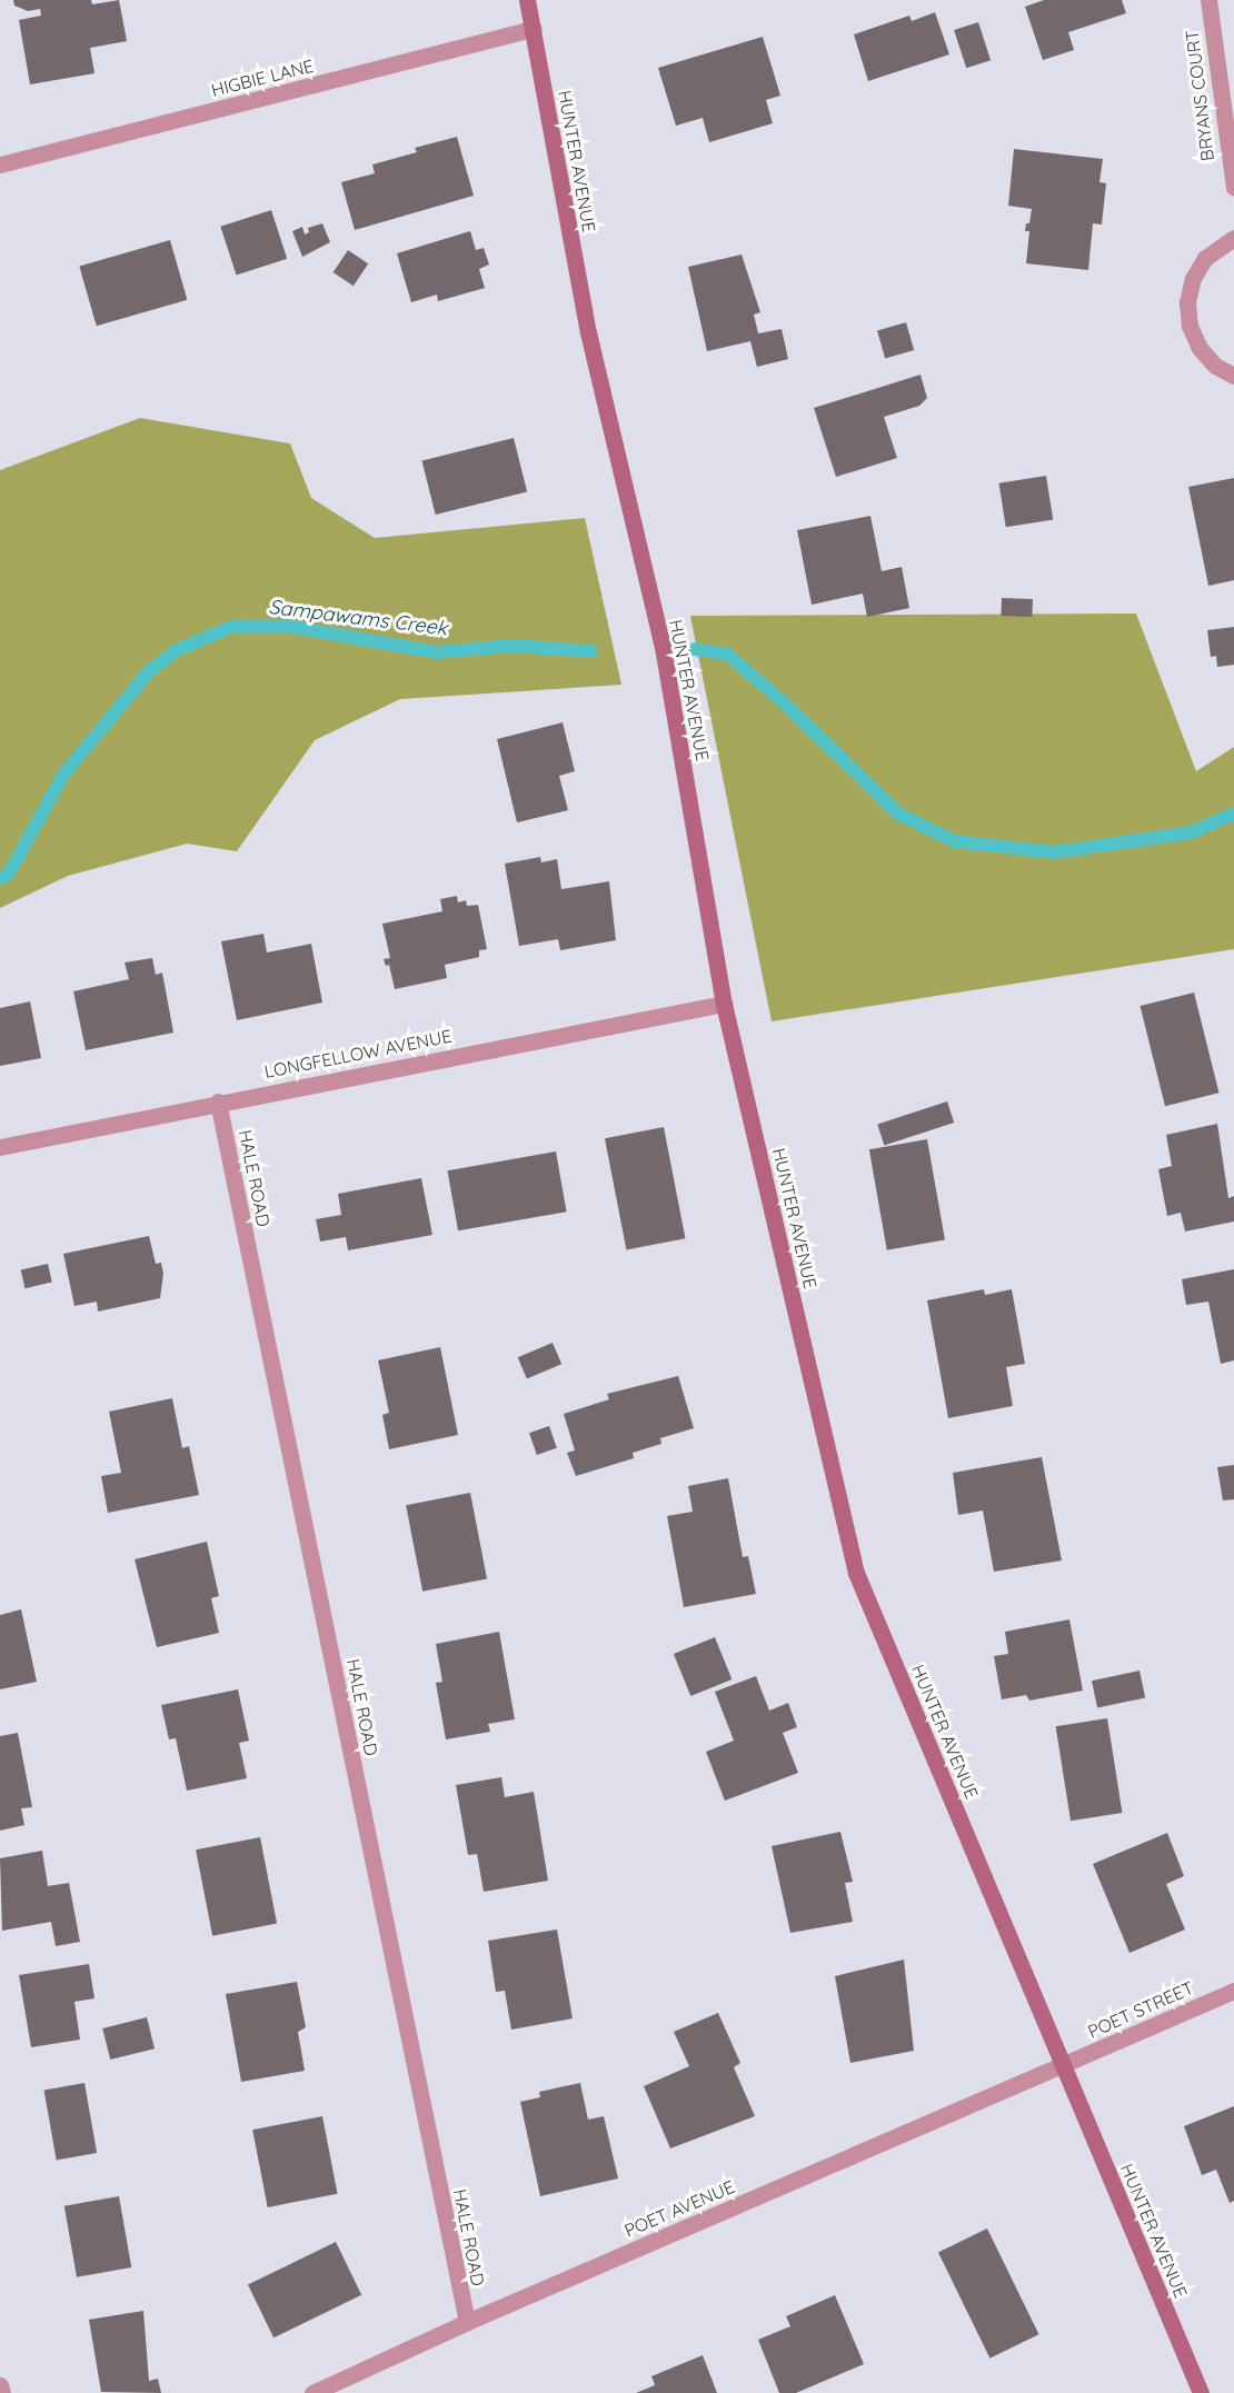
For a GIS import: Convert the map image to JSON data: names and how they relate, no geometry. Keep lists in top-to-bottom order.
{
  "streets": {
    "street": [
      "HIGBIE LANE",
      "BRYANS COURT",
      "HUNTER AVENUE",
      "LONGFELLOW AVENUE",
      "HALE ROAD",
      "POET STREET",
      "POET AVENUE"
    ]
  },
  "crossings": [
    ["HIGBIE LANE", "HUNTER AVENUE"],
    ["HUNTER AVENUE", "LONGFELLOW AVENUE"],
    ["HUNTER AVENUE", "POET STREET"],
    ["HUNTER AVENUE", "POET AVENUE"],
    ["LONGFELLOW AVENUE", "HALE ROAD"],
    ["HALE ROAD", "POET AVENUE"],
    ["POET STREET", "POET AVENUE"]
  ],
  "water": ["Sampawams Creek"]
}
